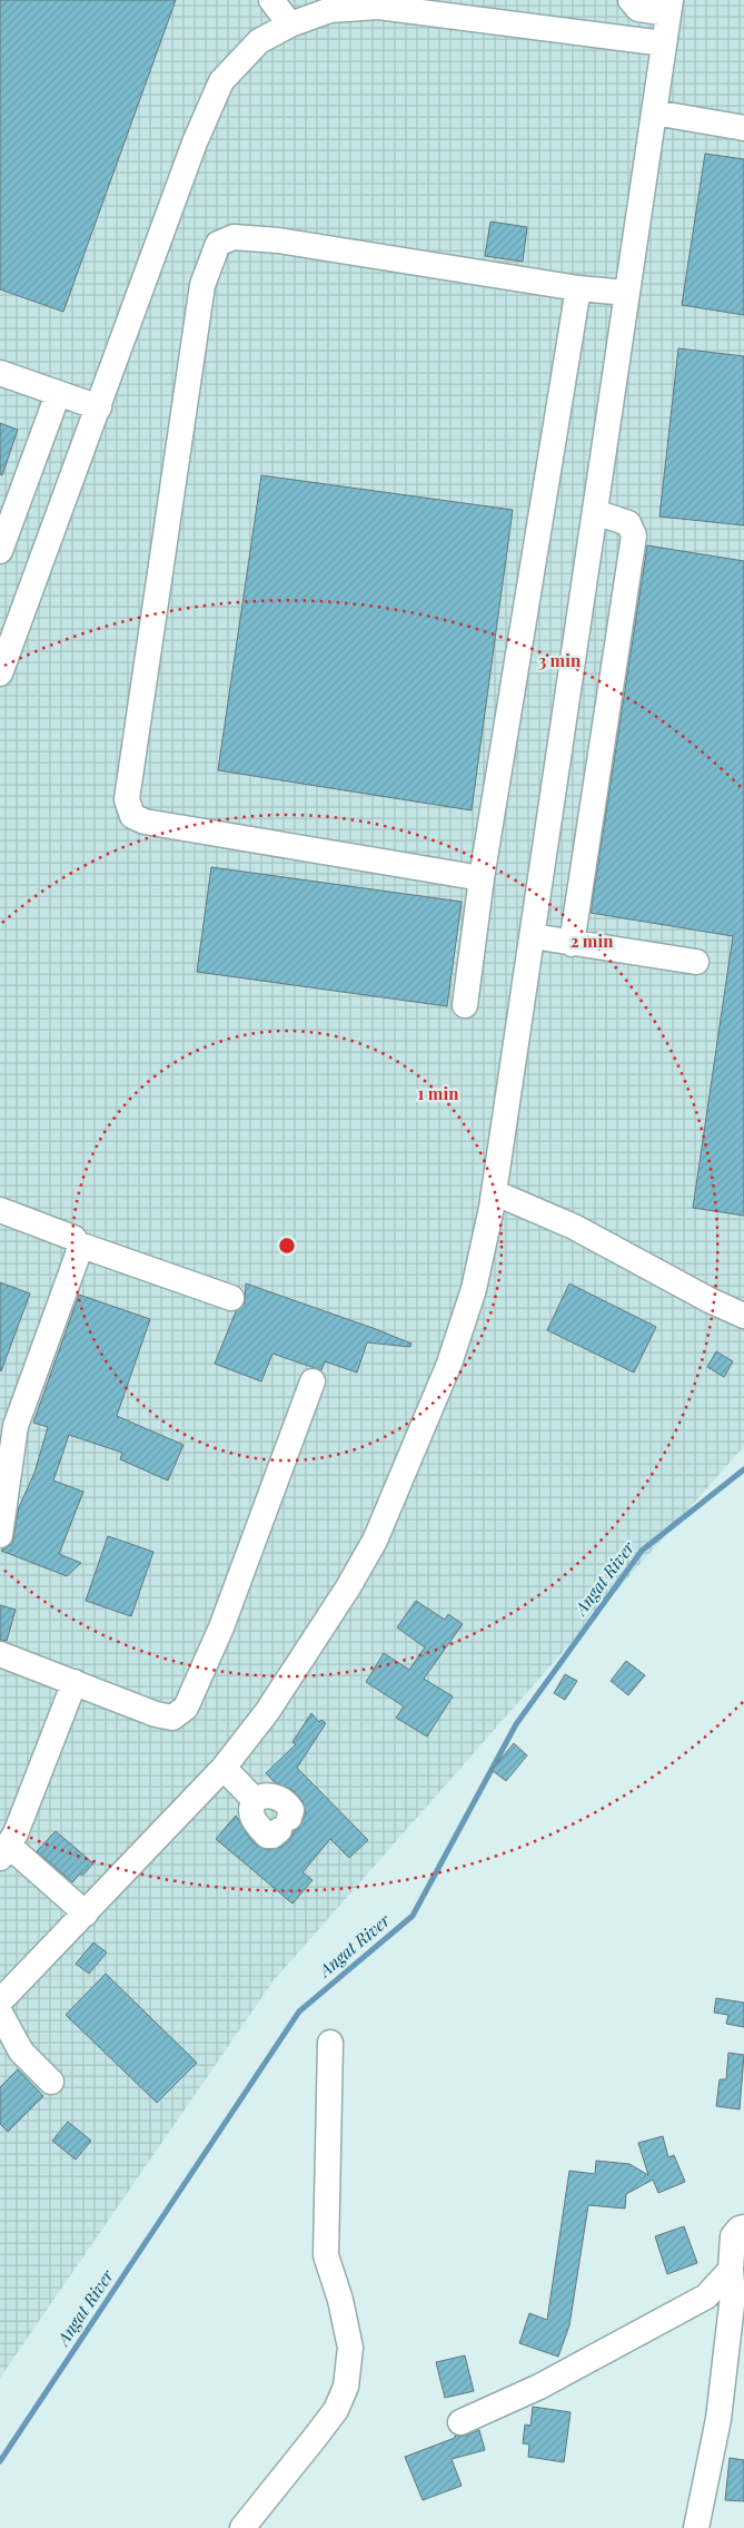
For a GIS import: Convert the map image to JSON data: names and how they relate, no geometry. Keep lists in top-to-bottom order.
{
  "water": ["Angat River"],
  "rings": ["3 min", "2 min", "1 min"]
}
